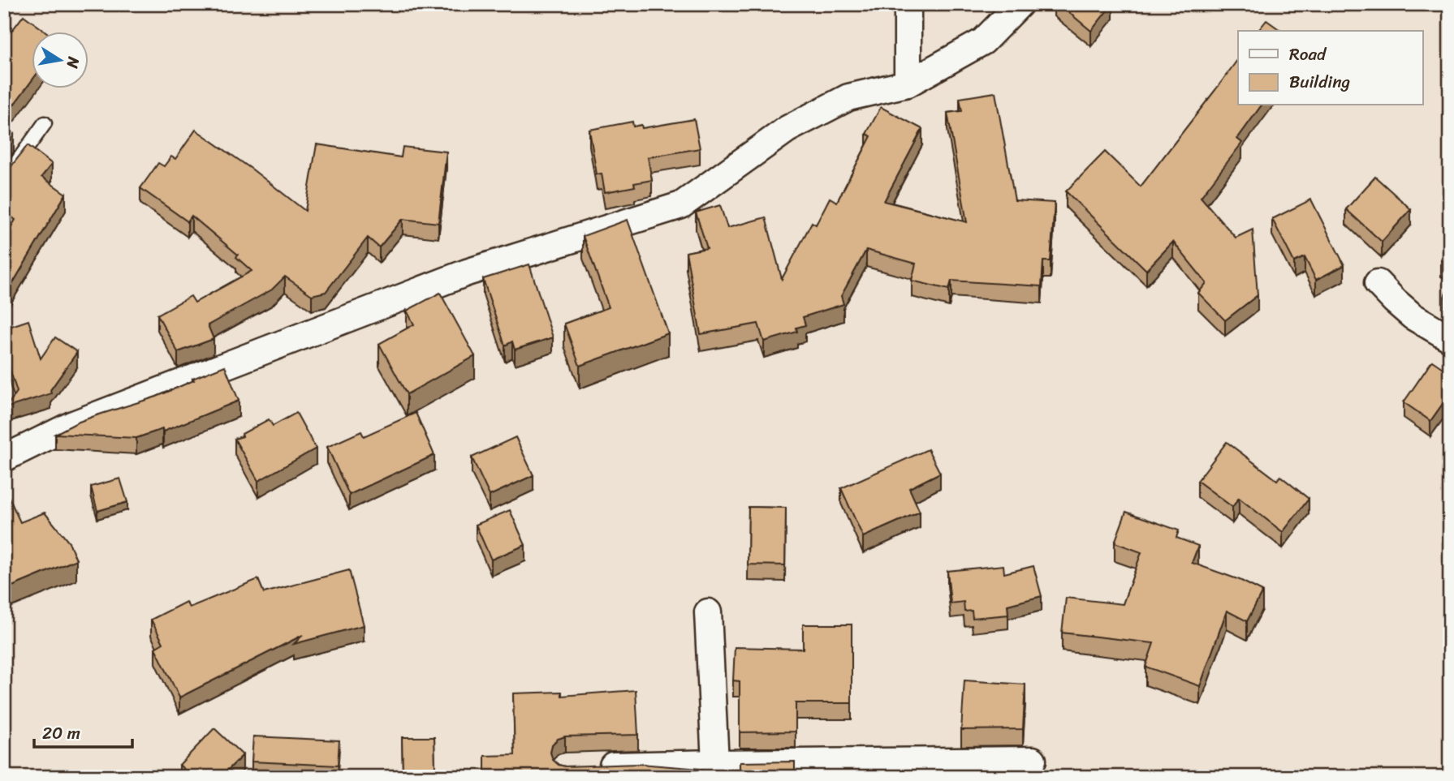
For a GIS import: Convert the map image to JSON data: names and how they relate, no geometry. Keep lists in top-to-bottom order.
{
  "legend": ["Road", "Building"],
  "scale_bar": "20 m",
  "north": "right"
}
